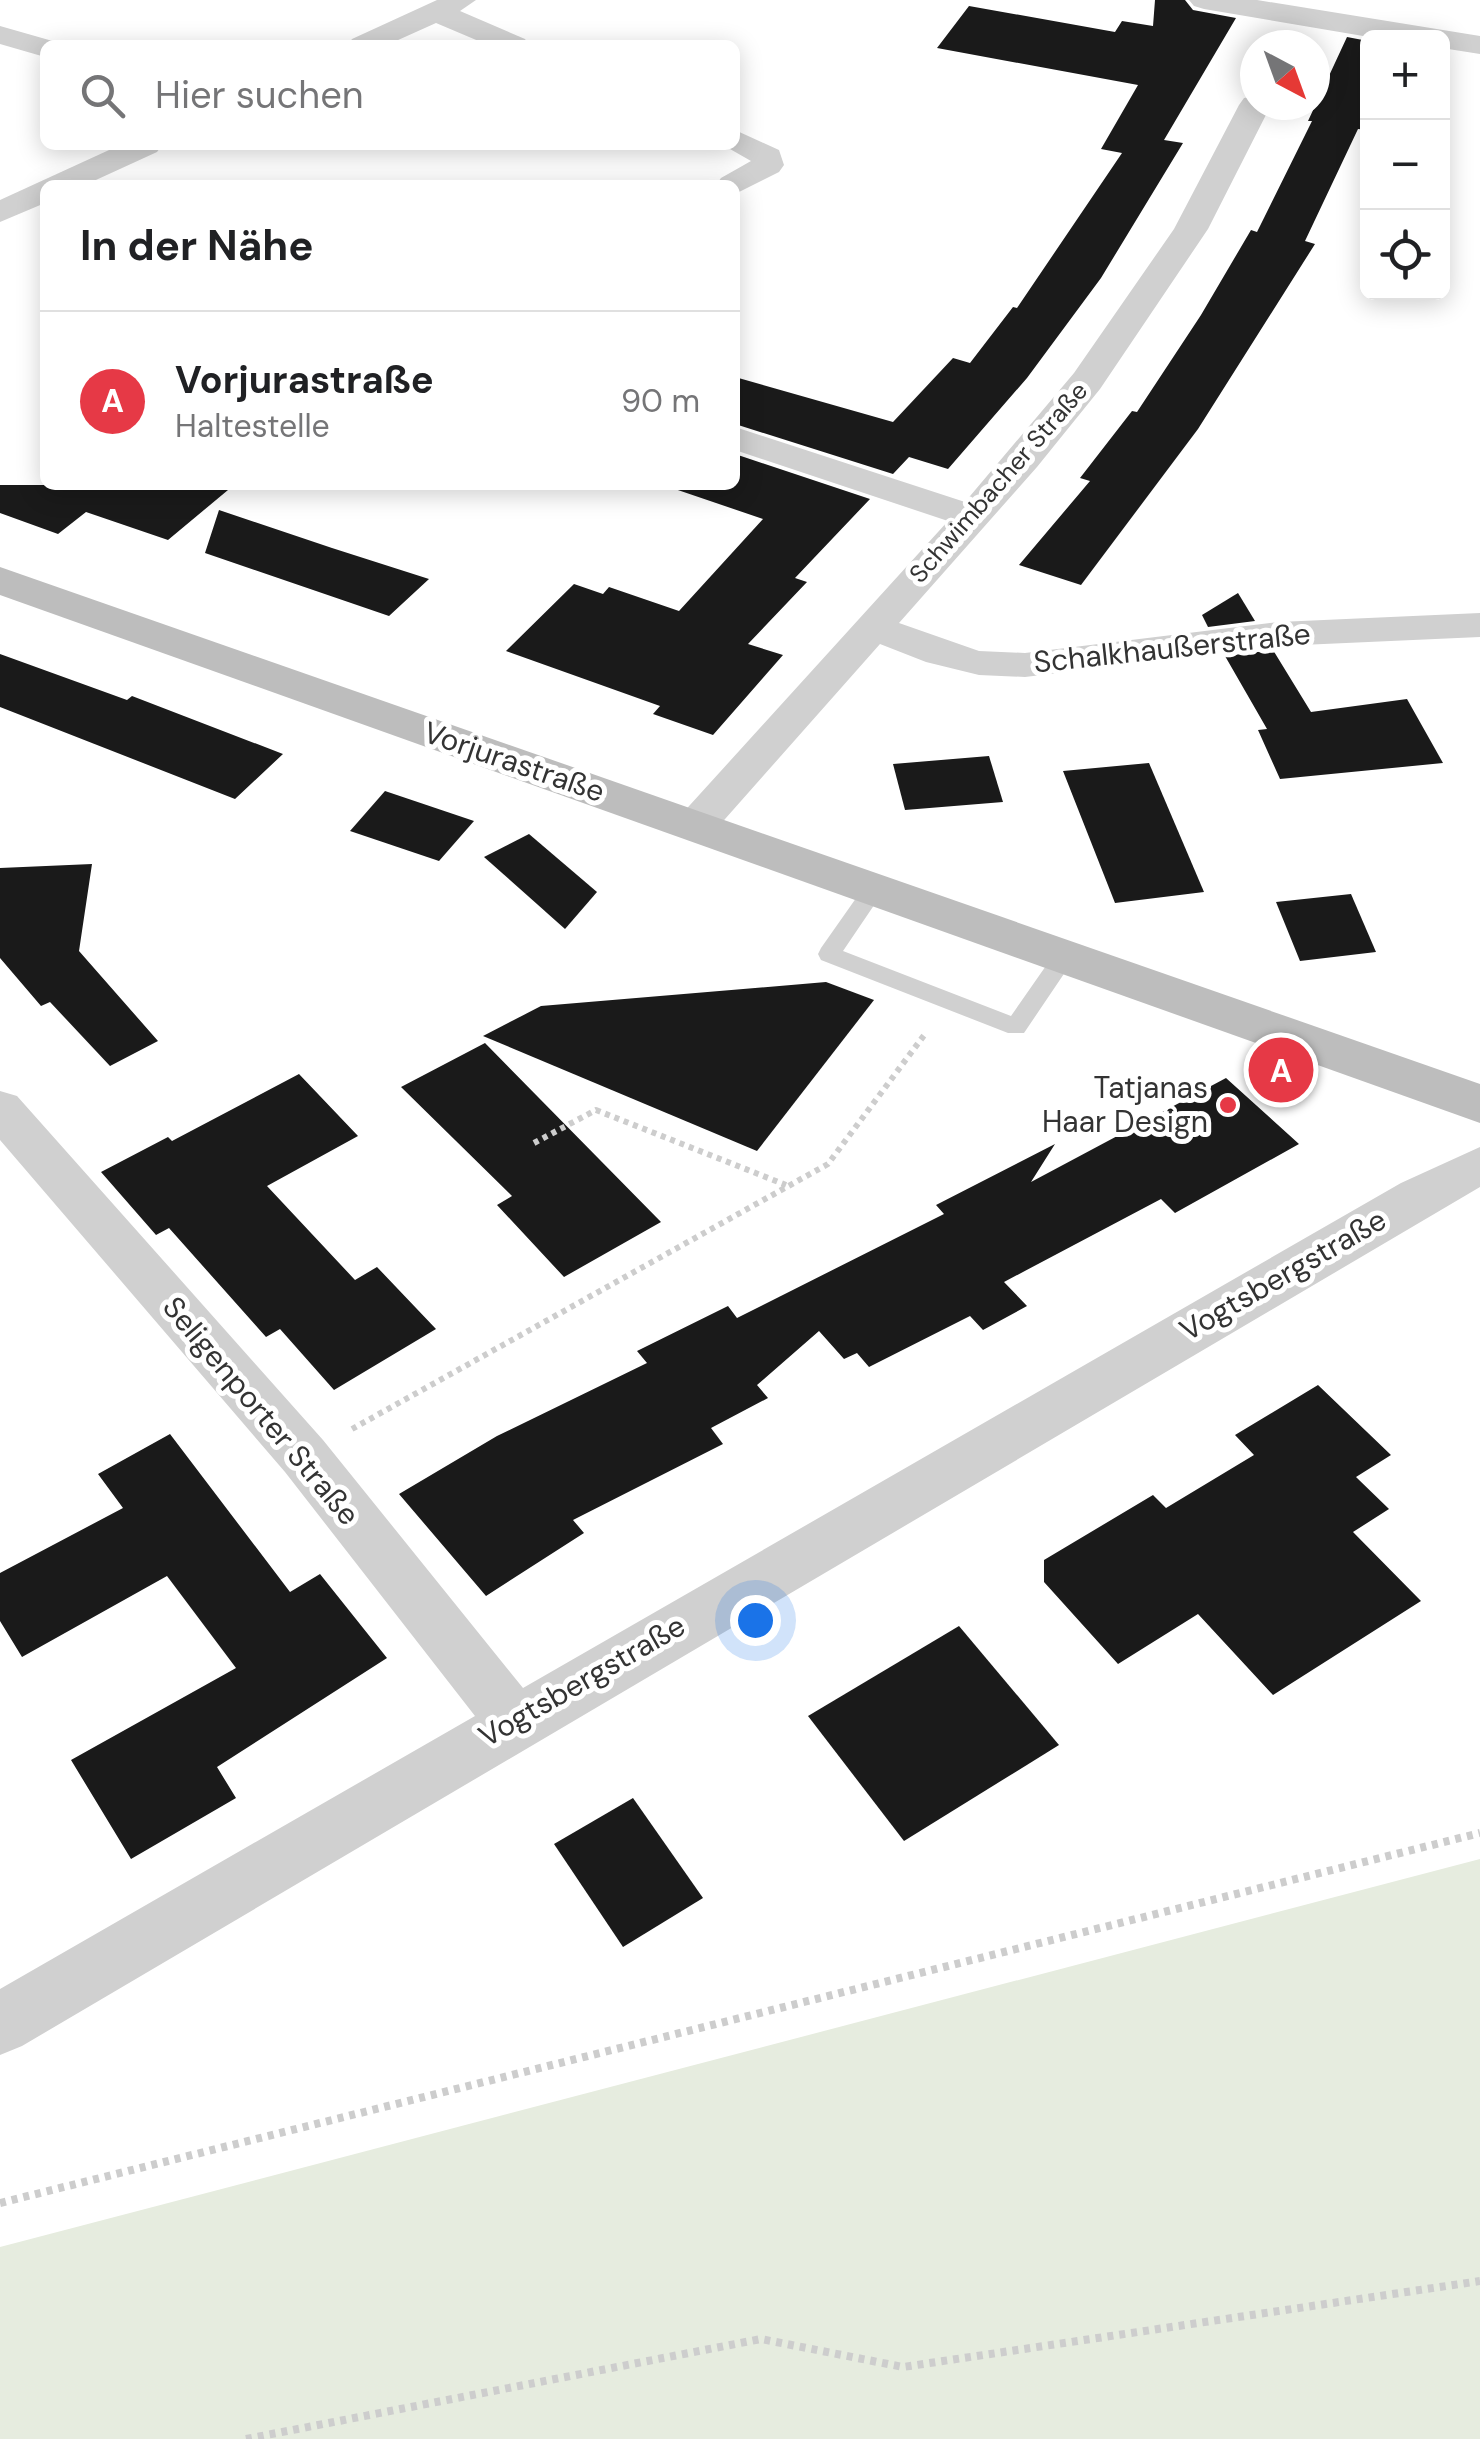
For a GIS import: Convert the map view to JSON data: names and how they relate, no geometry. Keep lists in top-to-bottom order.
{
  "streets": {
    "main road": ["Vorjurastraße"],
    "street": [
      "Schwimbacher Straße",
      "Schalkhaußerstraße",
      "Vogtsbergstraße",
      "Seligenporter Straße"
    ]
  },
  "crossings": [
    ["Schwimbacher Straße", "Schalkhaußerstraße"],
    ["Schwimbacher Straße", "Vorjurastraße"],
    ["Vogtsbergstraße", "Seligenporter Straße"]
  ],
  "places": ["Tatjanas Haar Design"],
  "north": "bottom right",
  "page": {
    "map_buttons": ["+", "−"],
    "search": "Hier suchen",
    "heading": "In der Nähe",
    "list": [
      {
        "mark": "A",
        "name": "Vorjurastraße",
        "note": "Haltestelle",
        "value": "90 m"
      }
    ],
    "pins": "A"
  }
}
